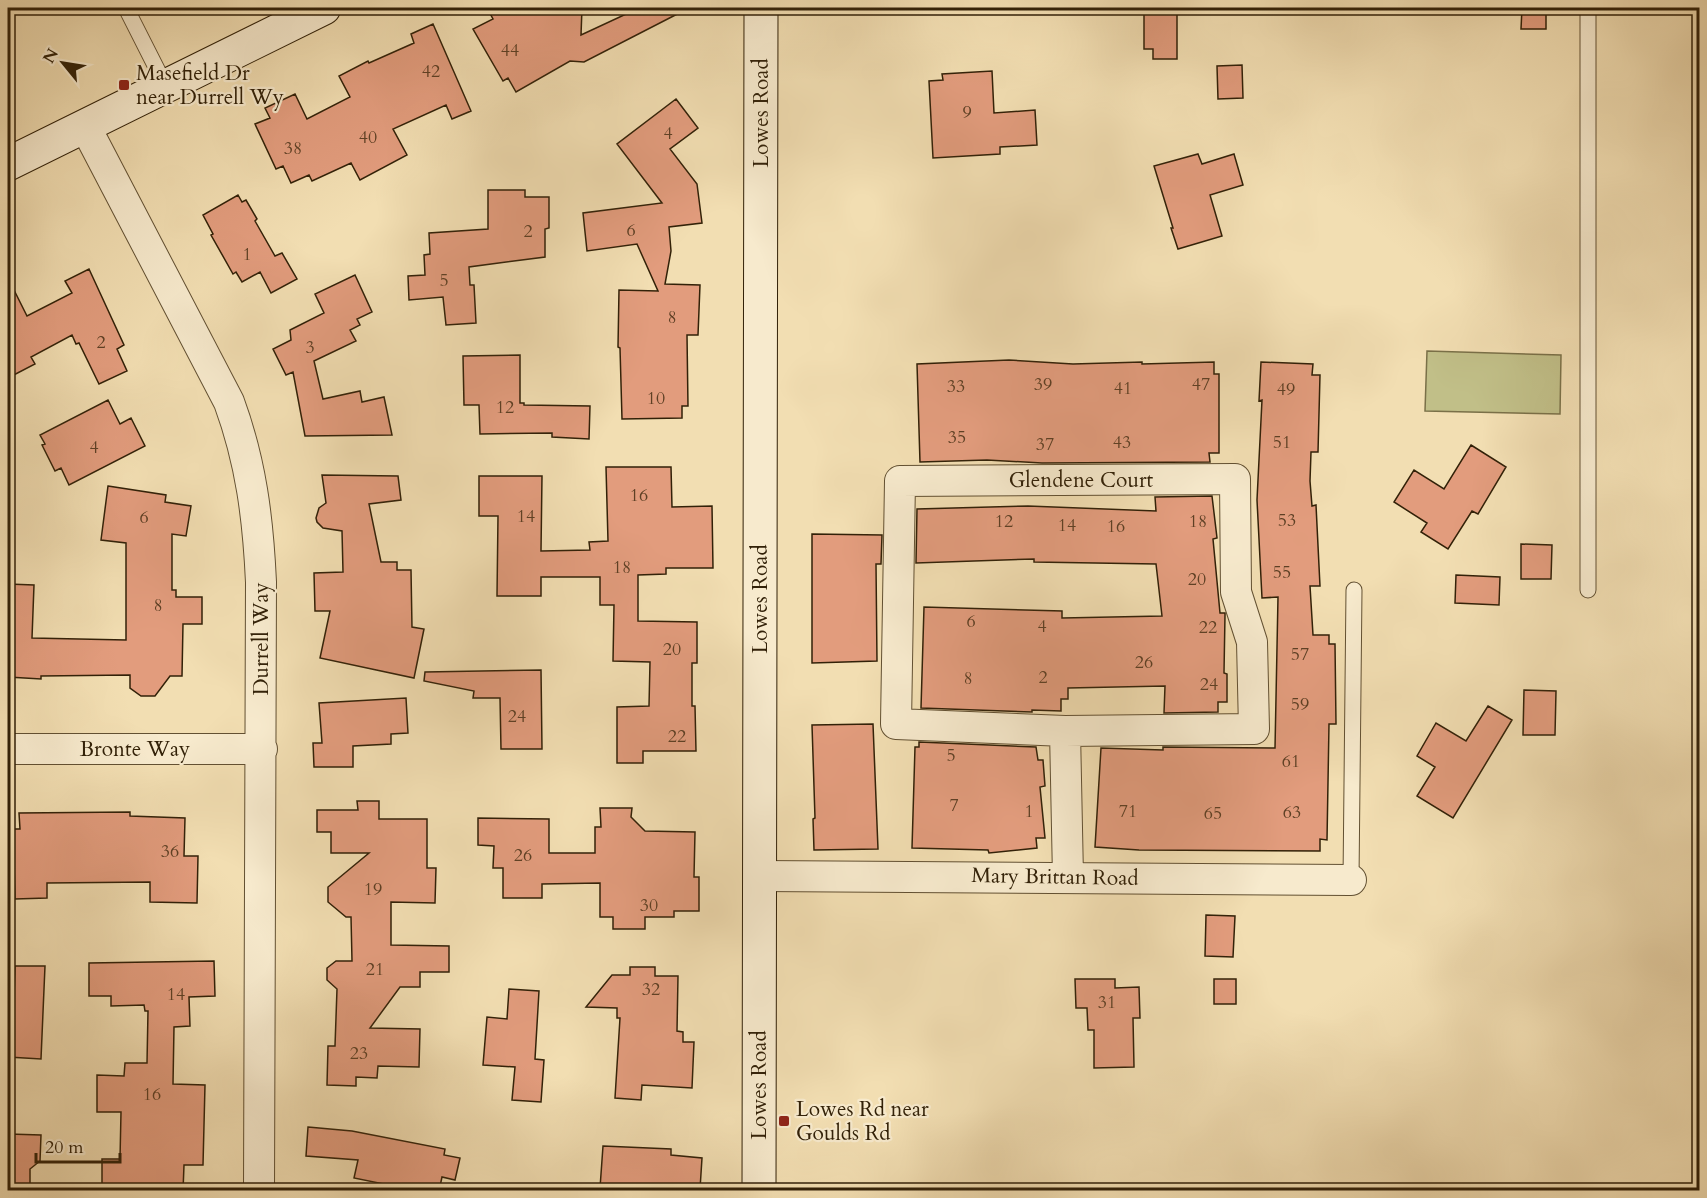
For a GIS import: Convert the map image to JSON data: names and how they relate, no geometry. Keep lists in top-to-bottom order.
{
  "streets": {
    "main road": ["Lowes Road"],
    "street": [
      "Glendene Court",
      "Durrell Way",
      "Bronte Way",
      "Mary Brittan Road"
    ]
  },
  "crossings": [
    ["Lowes Road", "Mary Brittan Road"],
    ["Durrell Way", "Bronte Way"]
  ],
  "places": {
    "transit": ["Masefield Dr near Durrell Wy", "Lowes Rd near Goulds Rd"]
  },
  "house_numbers": [
    "44",
    "42",
    "9",
    "4",
    "40",
    "38",
    "6",
    "2",
    "1",
    "5",
    "8",
    "2",
    "3",
    "39",
    "47",
    "33",
    "41",
    "49",
    "10",
    "12",
    "35",
    "43",
    "51",
    "37",
    "4",
    "16",
    "14",
    "6",
    "53",
    "12",
    "18",
    "14",
    "16",
    "18",
    "55",
    "20",
    "8",
    "6",
    "4",
    "22",
    "20",
    "57",
    "26",
    "2",
    "8",
    "24",
    "59",
    "24",
    "22",
    "5",
    "61",
    "7",
    "1",
    "71",
    "63",
    "65",
    "36",
    "26",
    "19",
    "30",
    "21",
    "32",
    "14",
    "31",
    "23",
    "16"
  ],
  "scale_bar": "20 m",
  "north": "top left"
}
